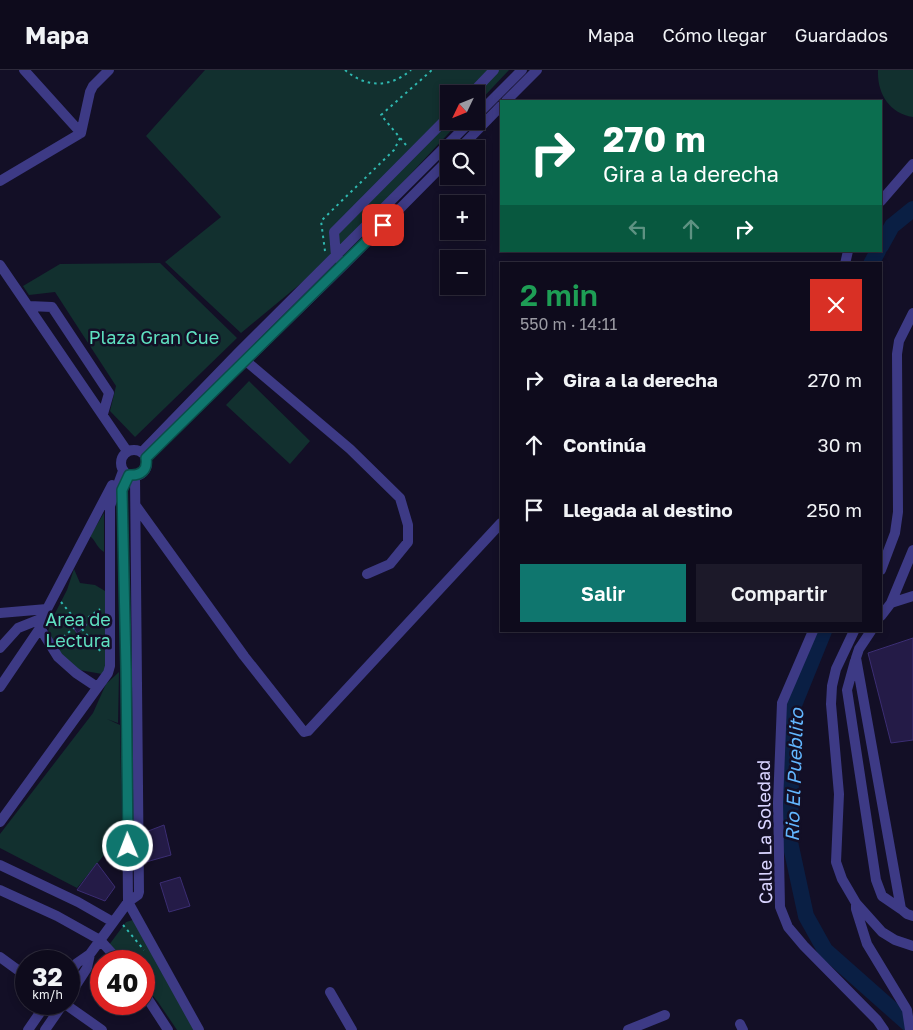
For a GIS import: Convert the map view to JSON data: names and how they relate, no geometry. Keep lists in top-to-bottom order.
{
  "streets": {
    "street": ["Calle La Soledad"]
  },
  "water": ["Rio El Pueblito"],
  "parks": ["Plaza Gran Cue", "Area de Lectura"],
  "north": "bottom left",
  "page": {
    "header": "Mapa",
    "nav": ["Mapa", "Cómo llegar", "Guardados"],
    "map_buttons": ["+", "−"],
    "turn": ["270 m", "Gira a la derecha"],
    "heading": ["2 min", "550 m · 14:11"],
    "list": [
      {
        "name": "Gira a la derecha",
        "value": "270 m"
      },
      {
        "name": "Continúa",
        "value": "30 m"
      },
      {
        "name": "Llegada al destino",
        "value": "250 m"
      }
    ],
    "buttons": ["Salir", "Compartir"],
    "speed": "32 km/h",
    "limit": "40"
  }
}
